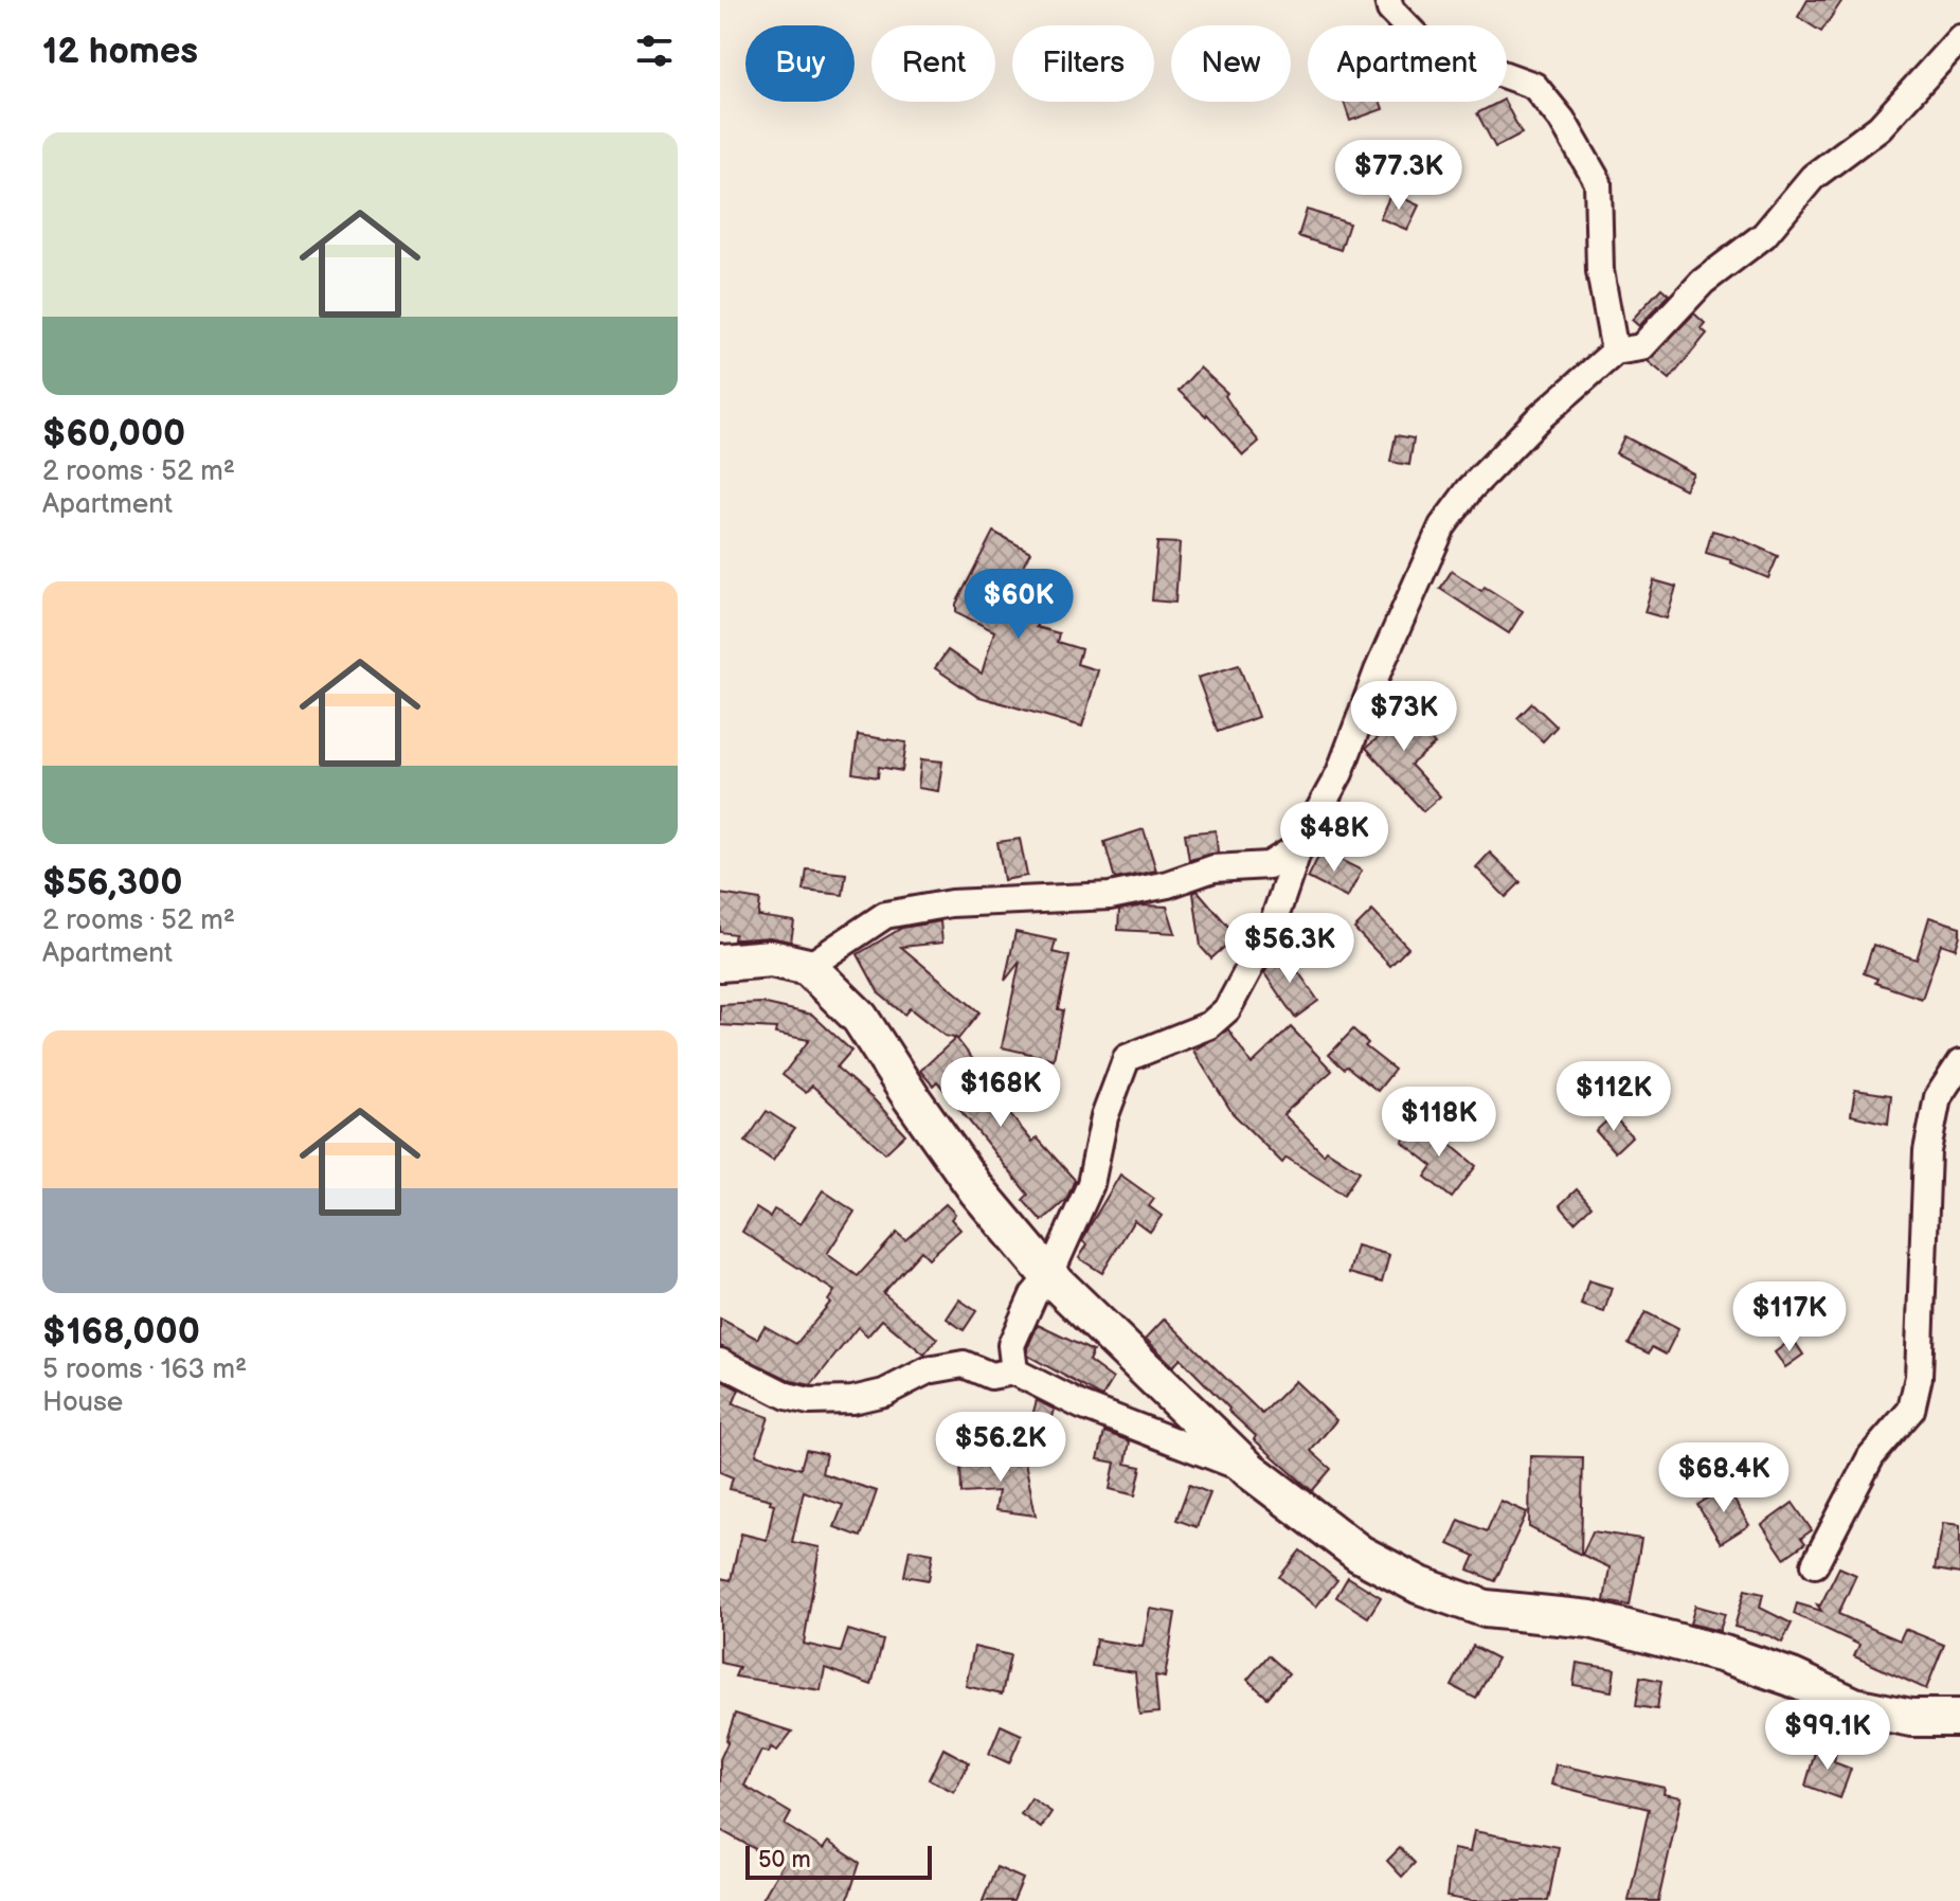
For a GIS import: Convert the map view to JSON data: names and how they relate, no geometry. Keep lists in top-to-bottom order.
{
  "scale_bar": "50 m",
  "page": {
    "heading": "12 homes",
    "chip": [
      "Buy",
      "Rent",
      "Filters",
      "New",
      "Apartment"
    ],
    "list": [
      {
        "name": "$60,000",
        "note": "2 rooms · 52 m² · Apartment"
      },
      {
        "name": "$56,300",
        "note": "2 rooms · 52 m² · Apartment"
      },
      {
        "name": "$168,000",
        "note": "5 rooms · 163 m² · House"
      }
    ],
    "price": [
      "$77.3K",
      "$60K",
      "$73K",
      "$48K",
      "$56.3K",
      "$168K",
      "$112K",
      "$118K",
      "$117K",
      "$56.2K",
      "$68.4K",
      "$99.1K"
    ],
    "scale": "50 m"
  }
}
